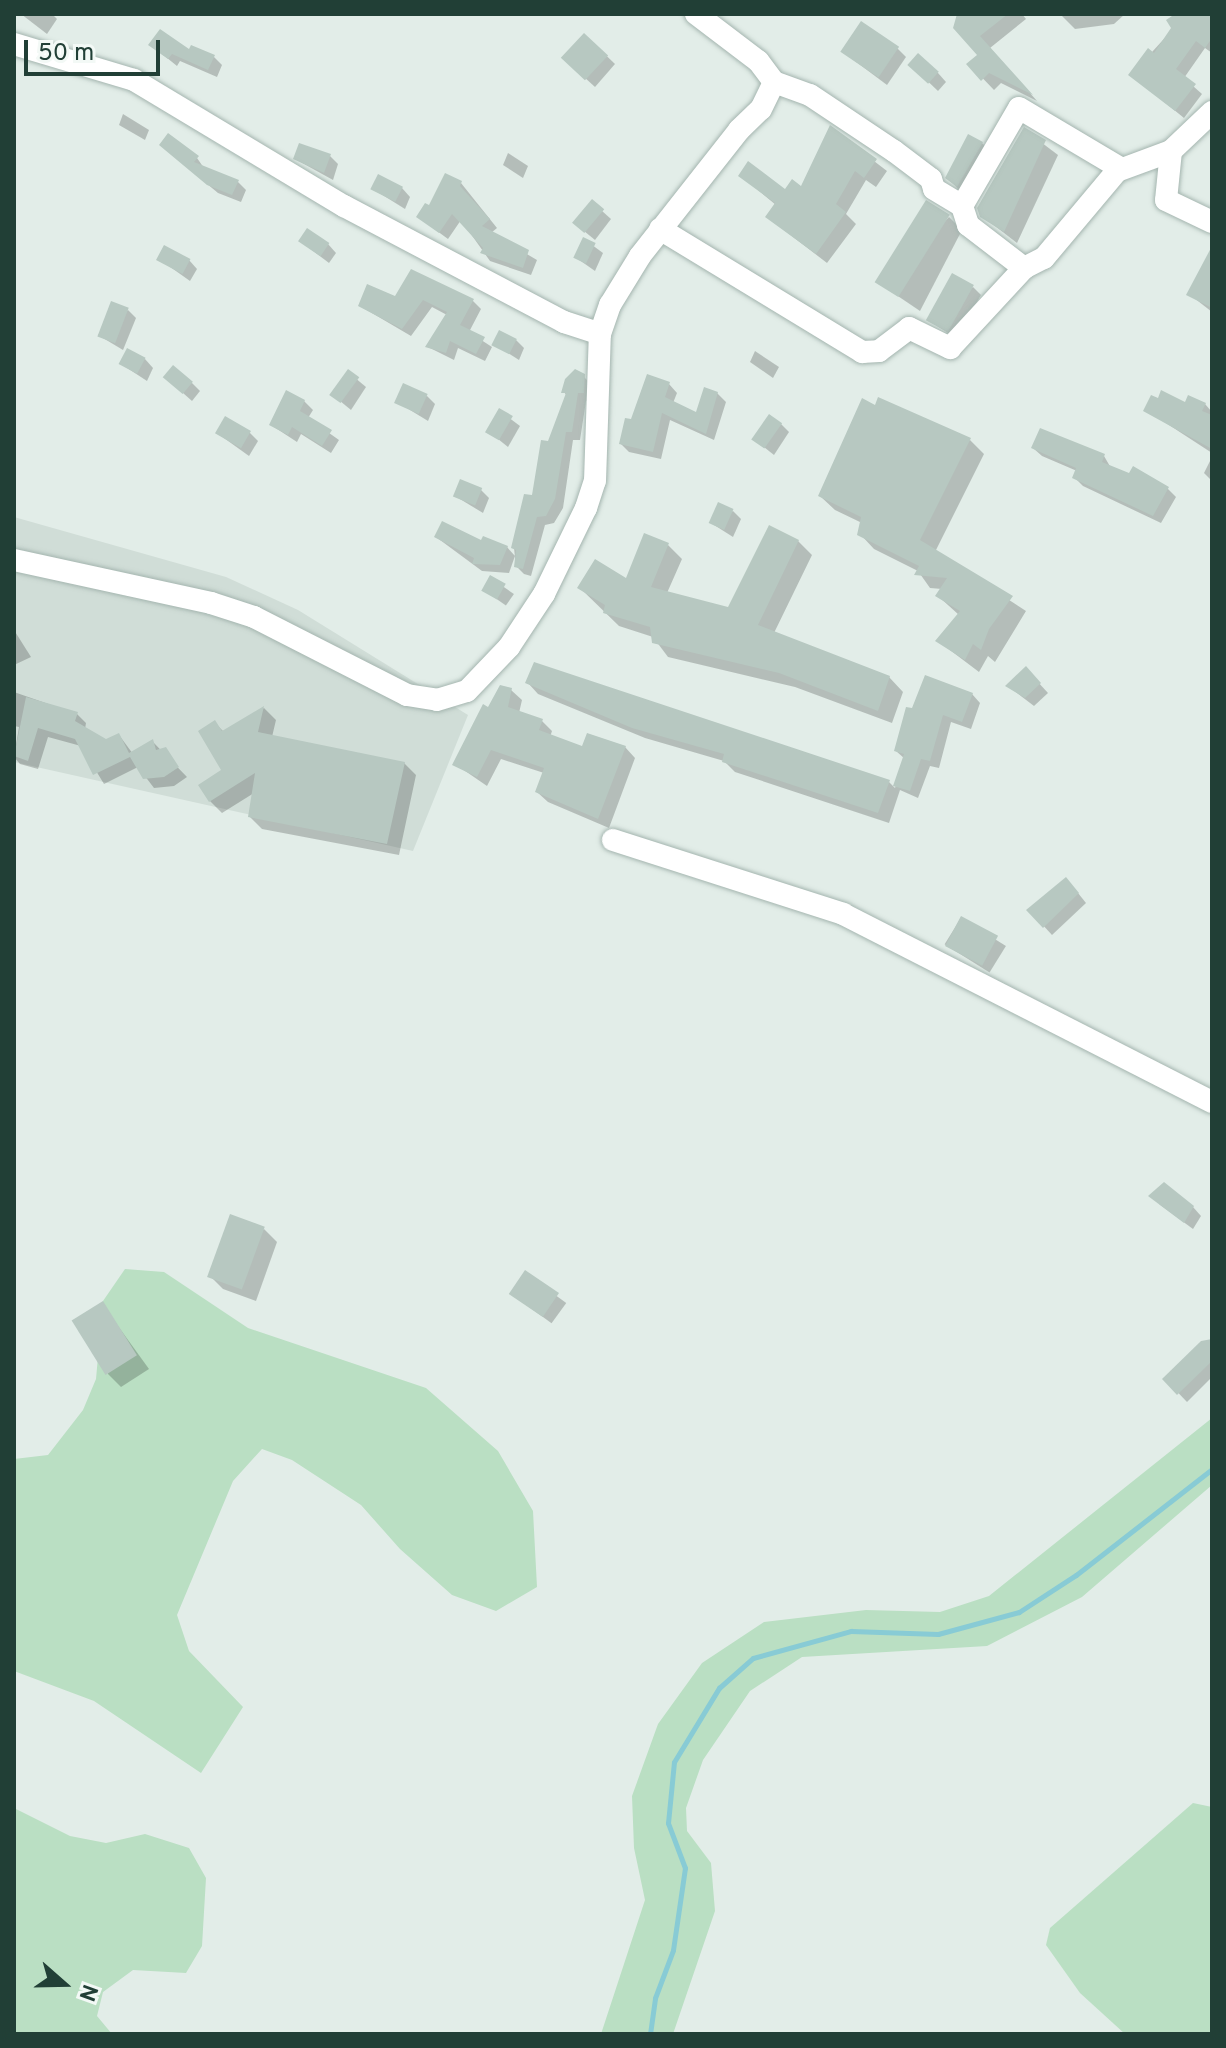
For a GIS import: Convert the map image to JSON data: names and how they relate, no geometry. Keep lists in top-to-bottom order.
{
  "scale_bar": "50 m",
  "north": "right"
}
